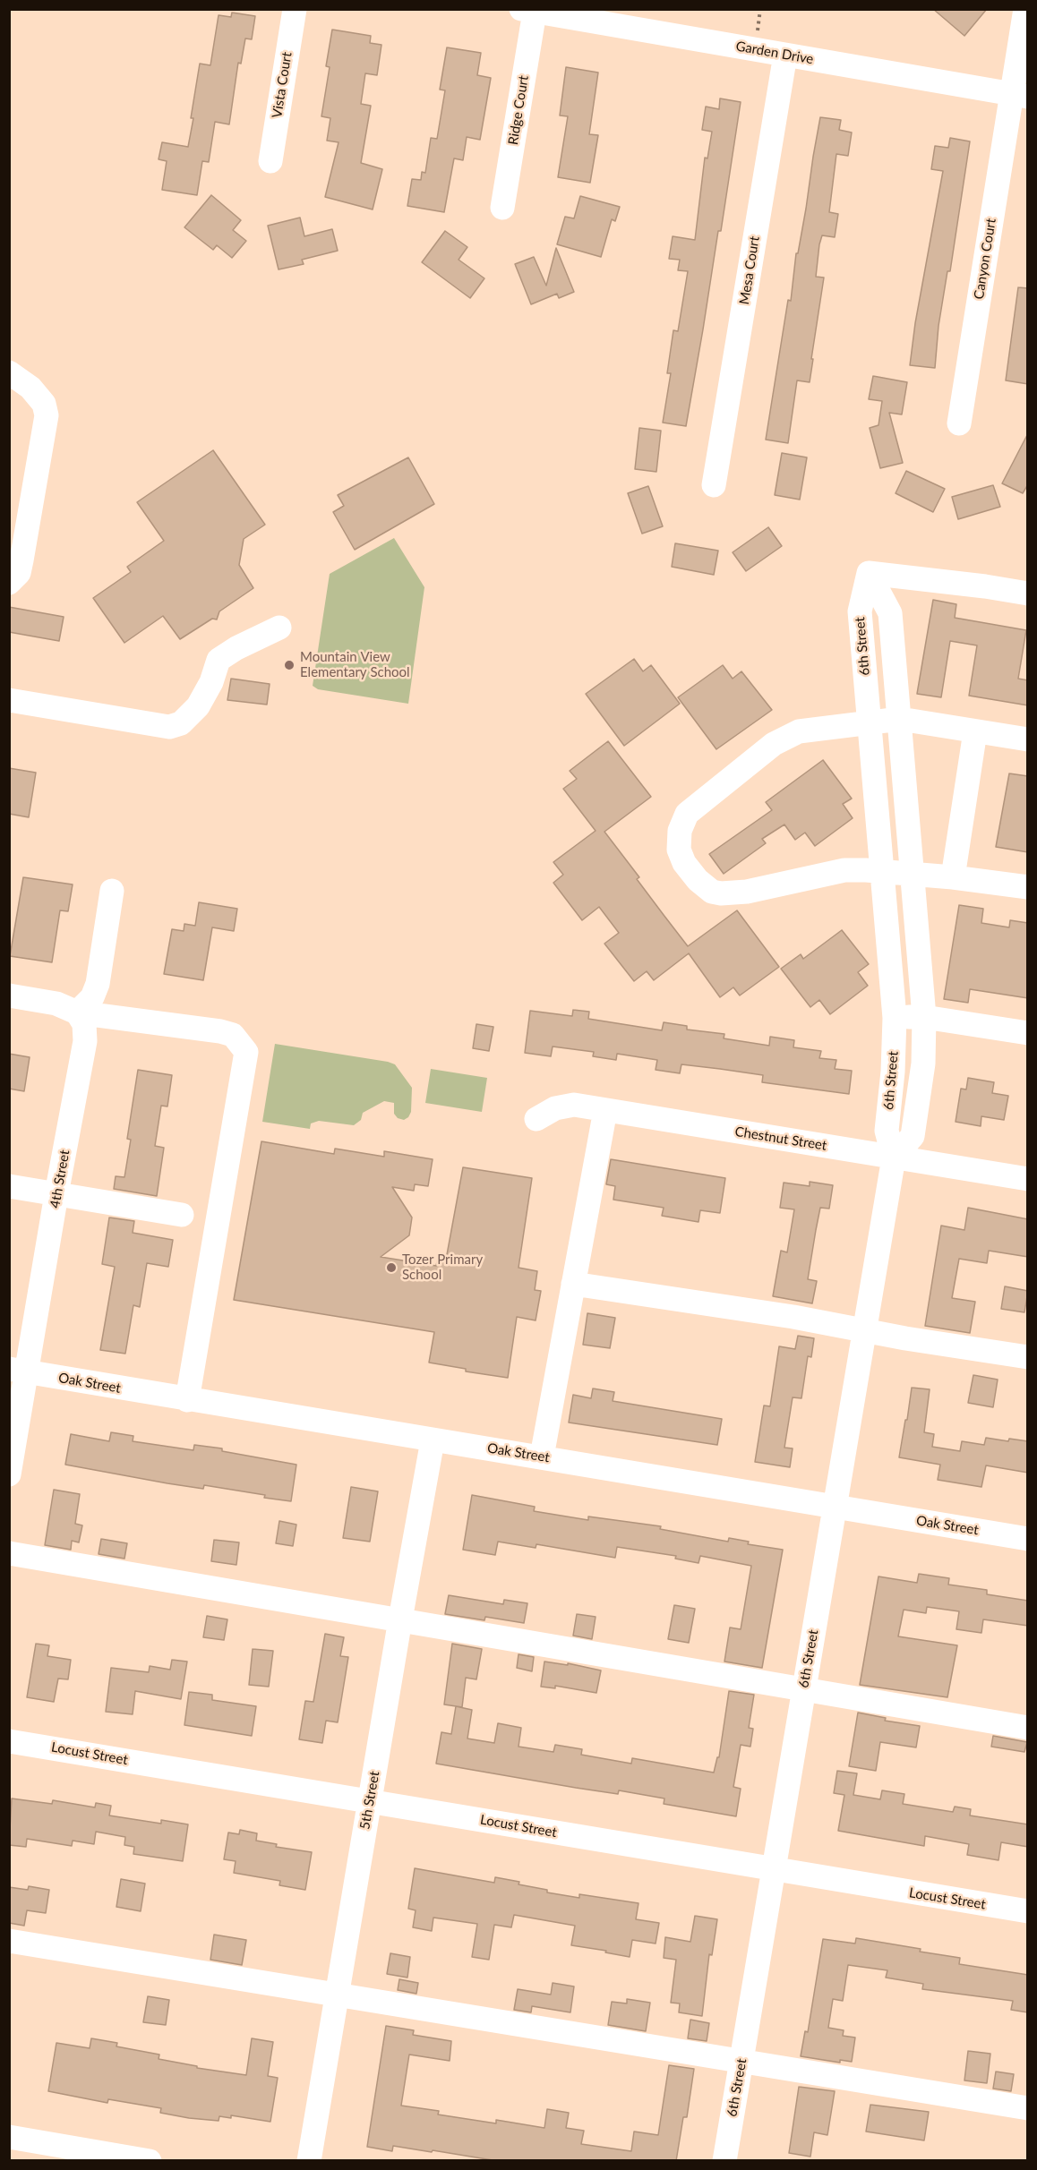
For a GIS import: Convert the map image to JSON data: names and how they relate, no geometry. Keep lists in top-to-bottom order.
{
  "streets": {
    "street": [
      "Garden Drive",
      "Vista Court",
      "Ridge Court",
      "Canyon Court",
      "Mesa Court",
      "6th Street",
      "Chestnut Street",
      "4th Street",
      "Oak Street",
      "Locust Street",
      "5th Street"
    ]
  },
  "crossings": [
    ["Garden Drive", "Ridge Court"],
    ["Garden Drive", "Canyon Court"],
    ["Garden Drive", "Mesa Court"],
    ["6th Street", "Chestnut Street"],
    ["6th Street", "Oak Street"],
    ["6th Street", "Locust Street"],
    ["4th Street", "Oak Street"],
    ["Oak Street", "5th Street"],
    ["Locust Street", "5th Street"]
  ],
  "places": ["Mountain View Elementary School", "Tozer Primary School"]
}
